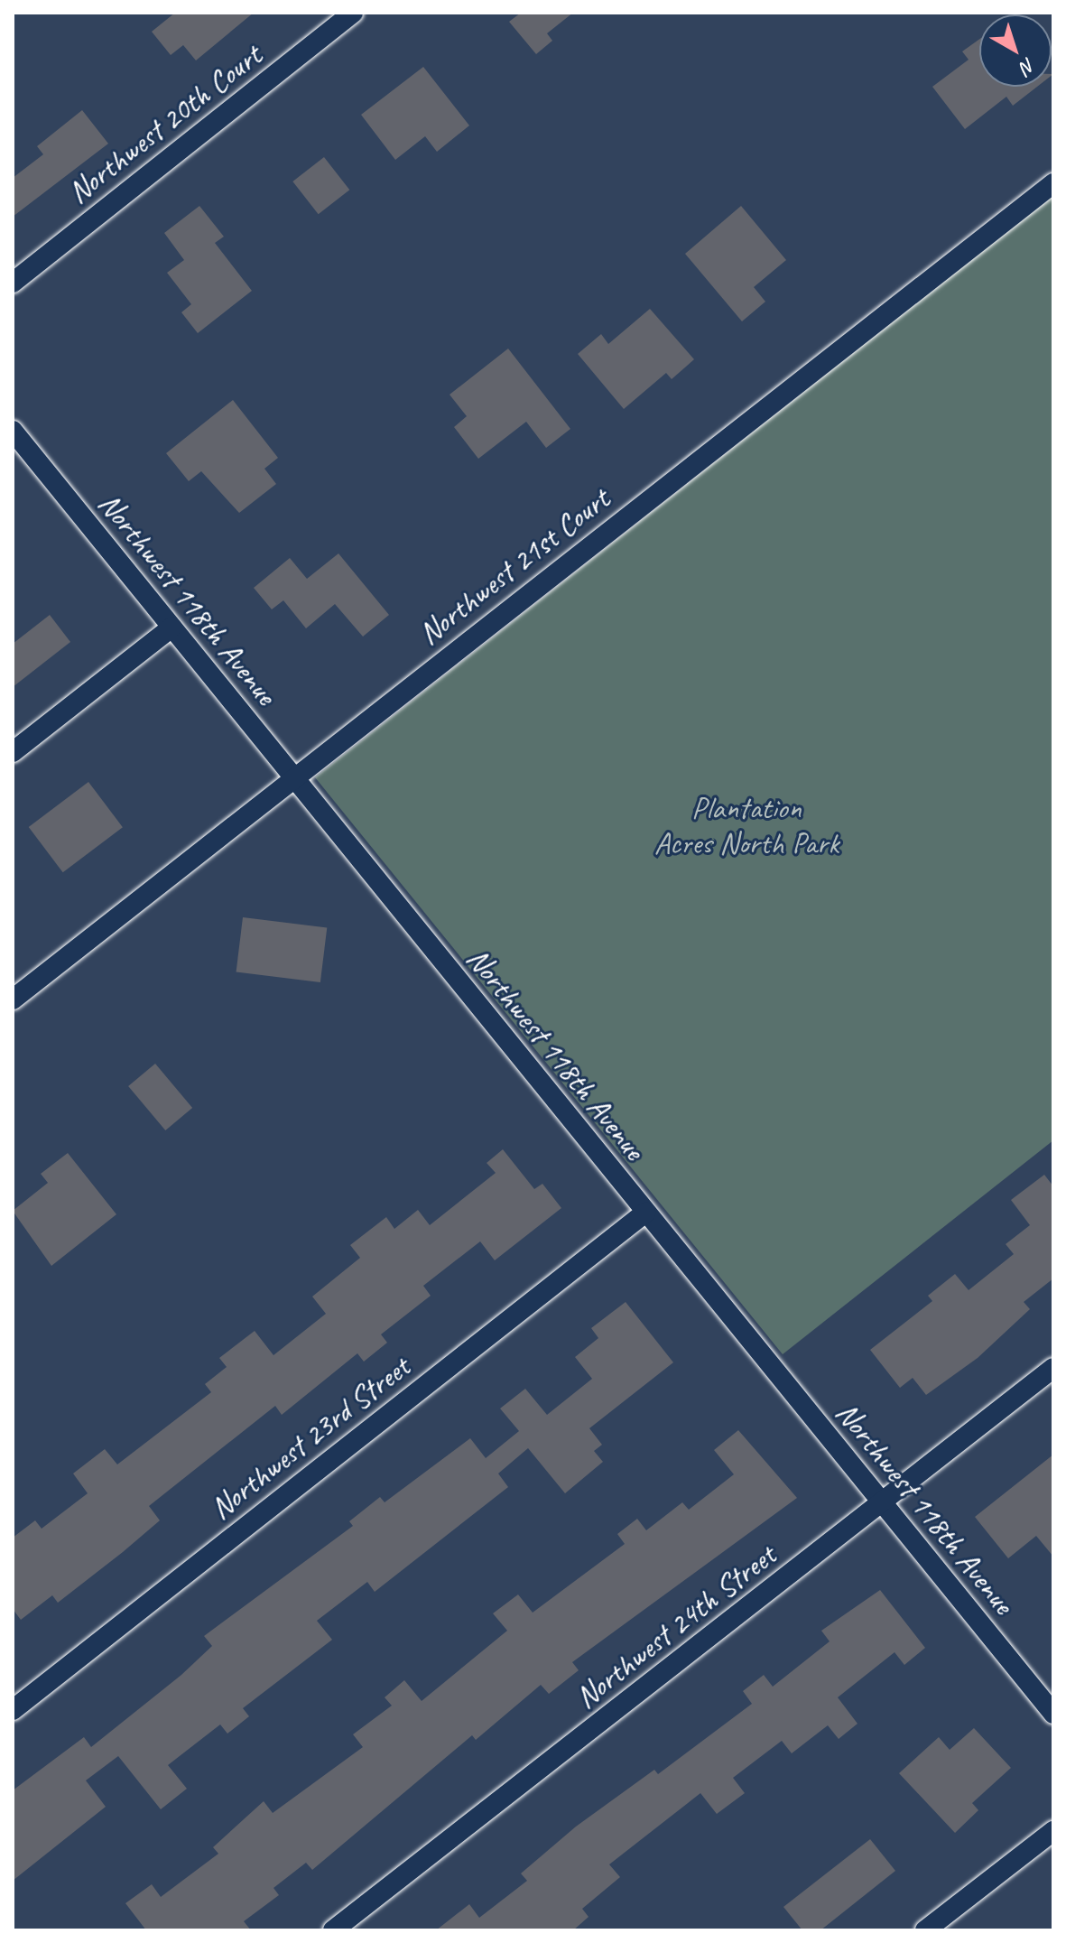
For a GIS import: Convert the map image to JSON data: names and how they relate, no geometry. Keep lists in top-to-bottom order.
{
  "streets": {
    "street": [
      "Northwest 20th Court",
      "Northwest 21st Court",
      "Northwest 118th Avenue",
      "Northwest 23rd Street",
      "Northwest 24th Street"
    ]
  },
  "crossings": [
    ["Northwest 21st Court", "Northwest 118th Avenue"],
    ["Northwest 118th Avenue", "Northwest 23rd Street"],
    ["Northwest 118th Avenue", "Northwest 24th Street"]
  ],
  "parks": ["Plantation Acres North Park"],
  "north": "bottom right"
}
